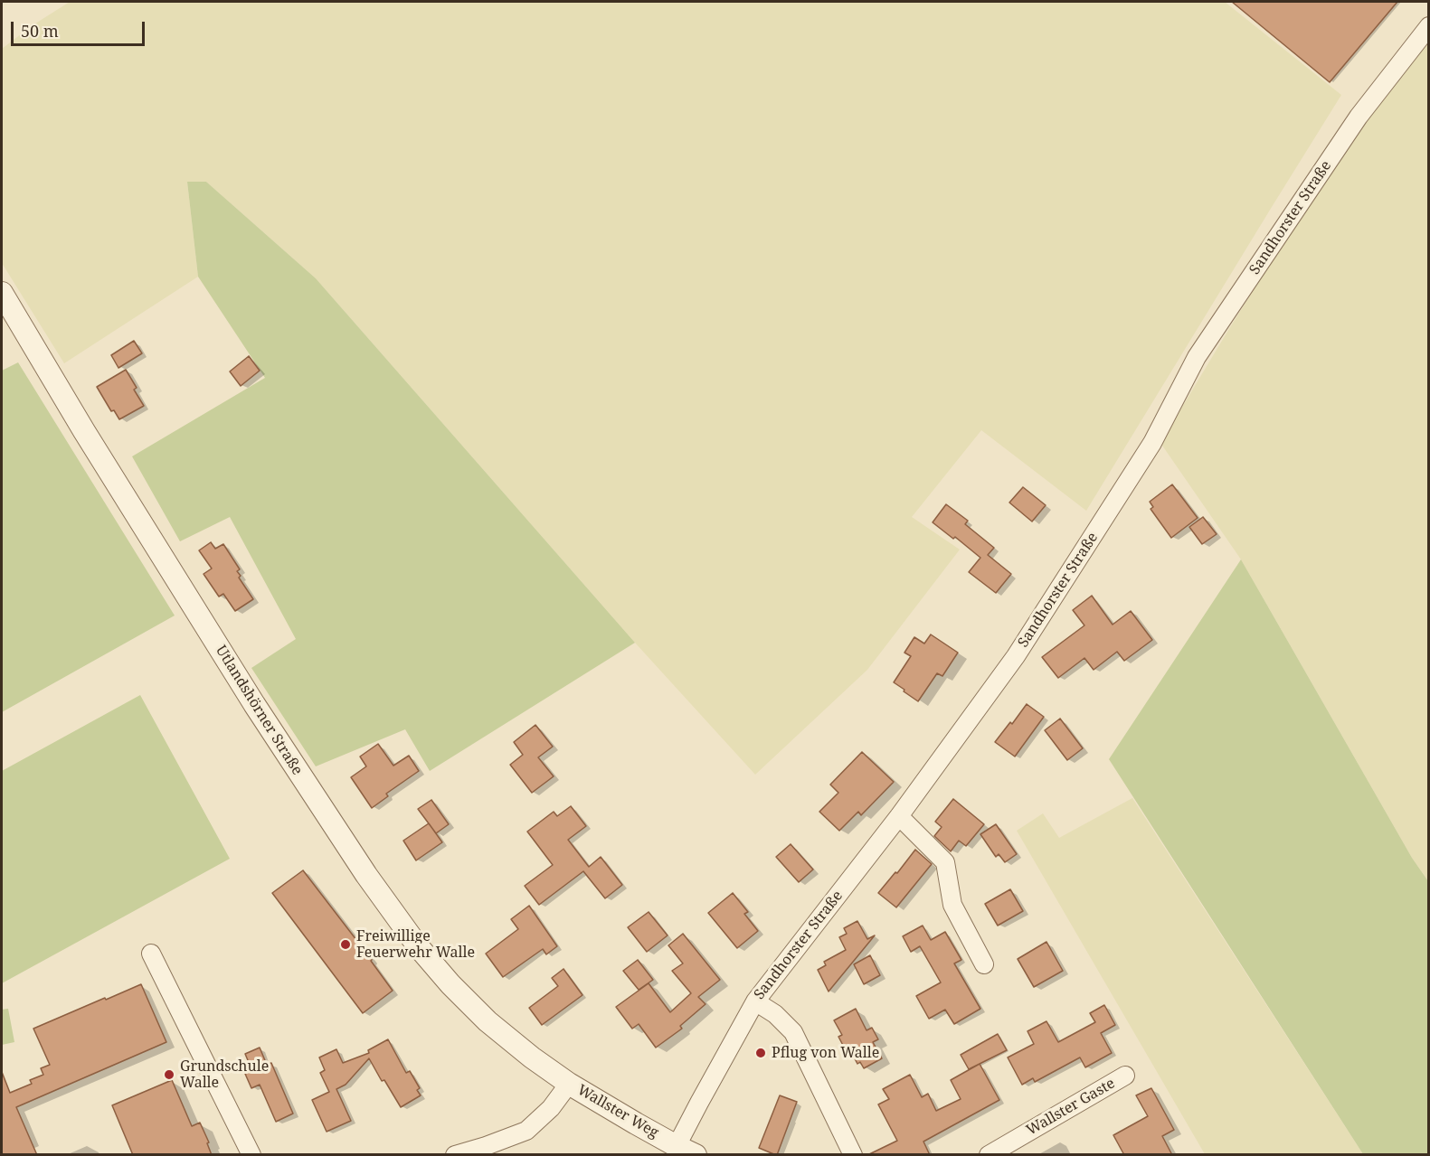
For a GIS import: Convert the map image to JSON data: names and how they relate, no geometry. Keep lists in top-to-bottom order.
{
  "streets": {
    "street": [
      "Sandhorster Straße",
      "Utlandshörner Straße",
      "Wallster Gaste",
      "Wallster Weg"
    ]
  },
  "crossings": [
    ["Sandhorster Straße", "Wallster Weg"],
    ["Utlandshörner Straße", "Wallster Weg"]
  ],
  "places": ["Freiwillige Feuerwehr Walle", "Pflug von Walle", "Grundschule Walle"],
  "scale_bar": "50 m"
}
